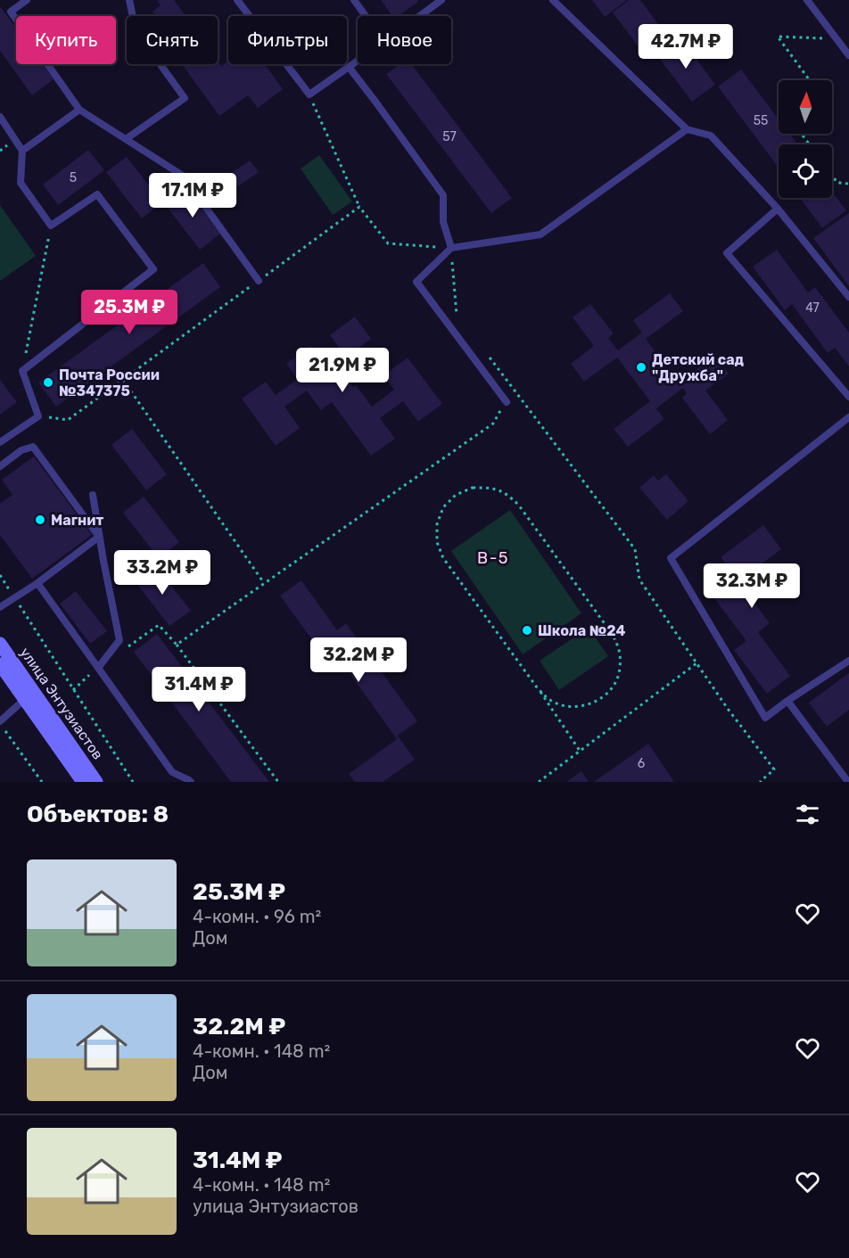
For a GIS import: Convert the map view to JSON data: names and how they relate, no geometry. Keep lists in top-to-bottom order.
{
  "streets": {
    "street": ["улица Энтузиастов"]
  },
  "districts": ["В-5"],
  "places": [
    "Детский сад \"Дружба\"",
    "Почта России №347375",
    "Магнит",
    "Школа №24"
  ],
  "house_numbers": [
    "55",
    "57",
    "5",
    "47",
    "6"
  ],
  "north": "top",
  "page": {
    "chip": [
      "Купить",
      "Снять",
      "Фильтры",
      "Новое"
    ],
    "price": [
      "42.7M ₽",
      "17.1M ₽",
      "25.3M ₽",
      "21.9M ₽",
      "33.2M ₽",
      "32.3M ₽",
      "32.2M ₽",
      "31.4M ₽"
    ],
    "heading": "Объектов: 8",
    "list": [
      {
        "name": "25.3M ₽",
        "note": "4-комн. · 96 m² · Дом"
      },
      {
        "name": "32.2M ₽",
        "note": "4-комн. · 148 m² · Дом"
      },
      {
        "name": "31.4M ₽",
        "note": "4-комн. · 148 m² · улица Энтузиастов"
      }
    ]
  }
}
